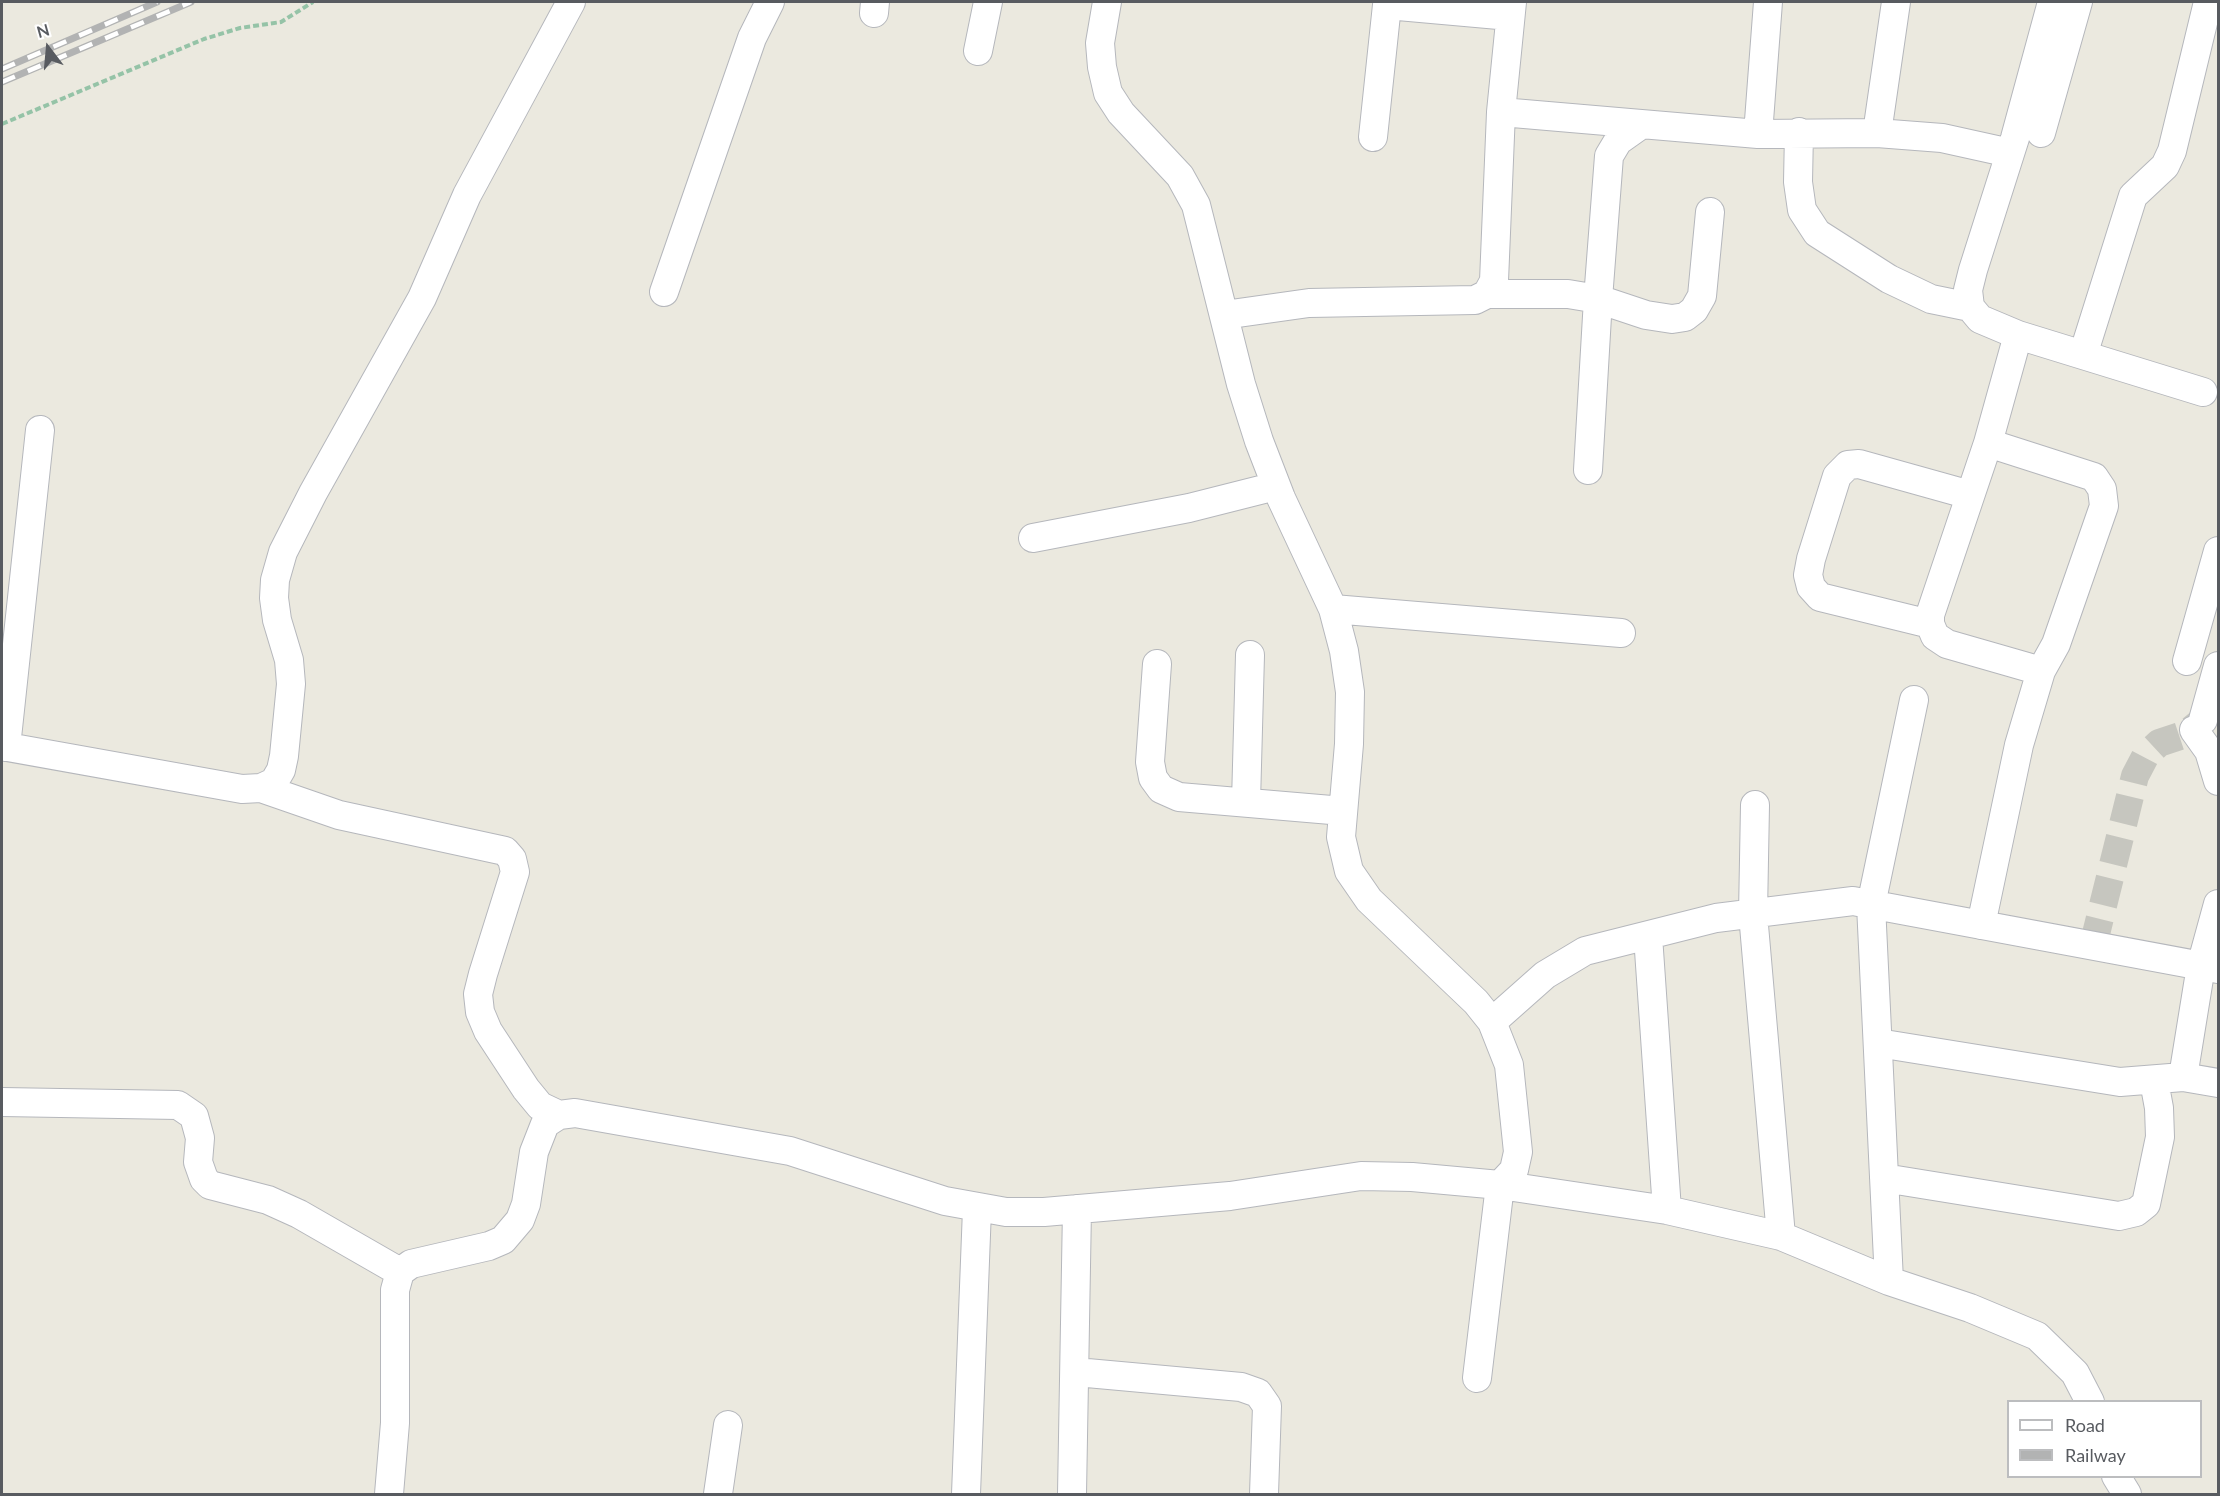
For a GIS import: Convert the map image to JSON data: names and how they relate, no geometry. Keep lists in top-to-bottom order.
{
  "legend": ["Road", "Railway"],
  "north": "top"
}
